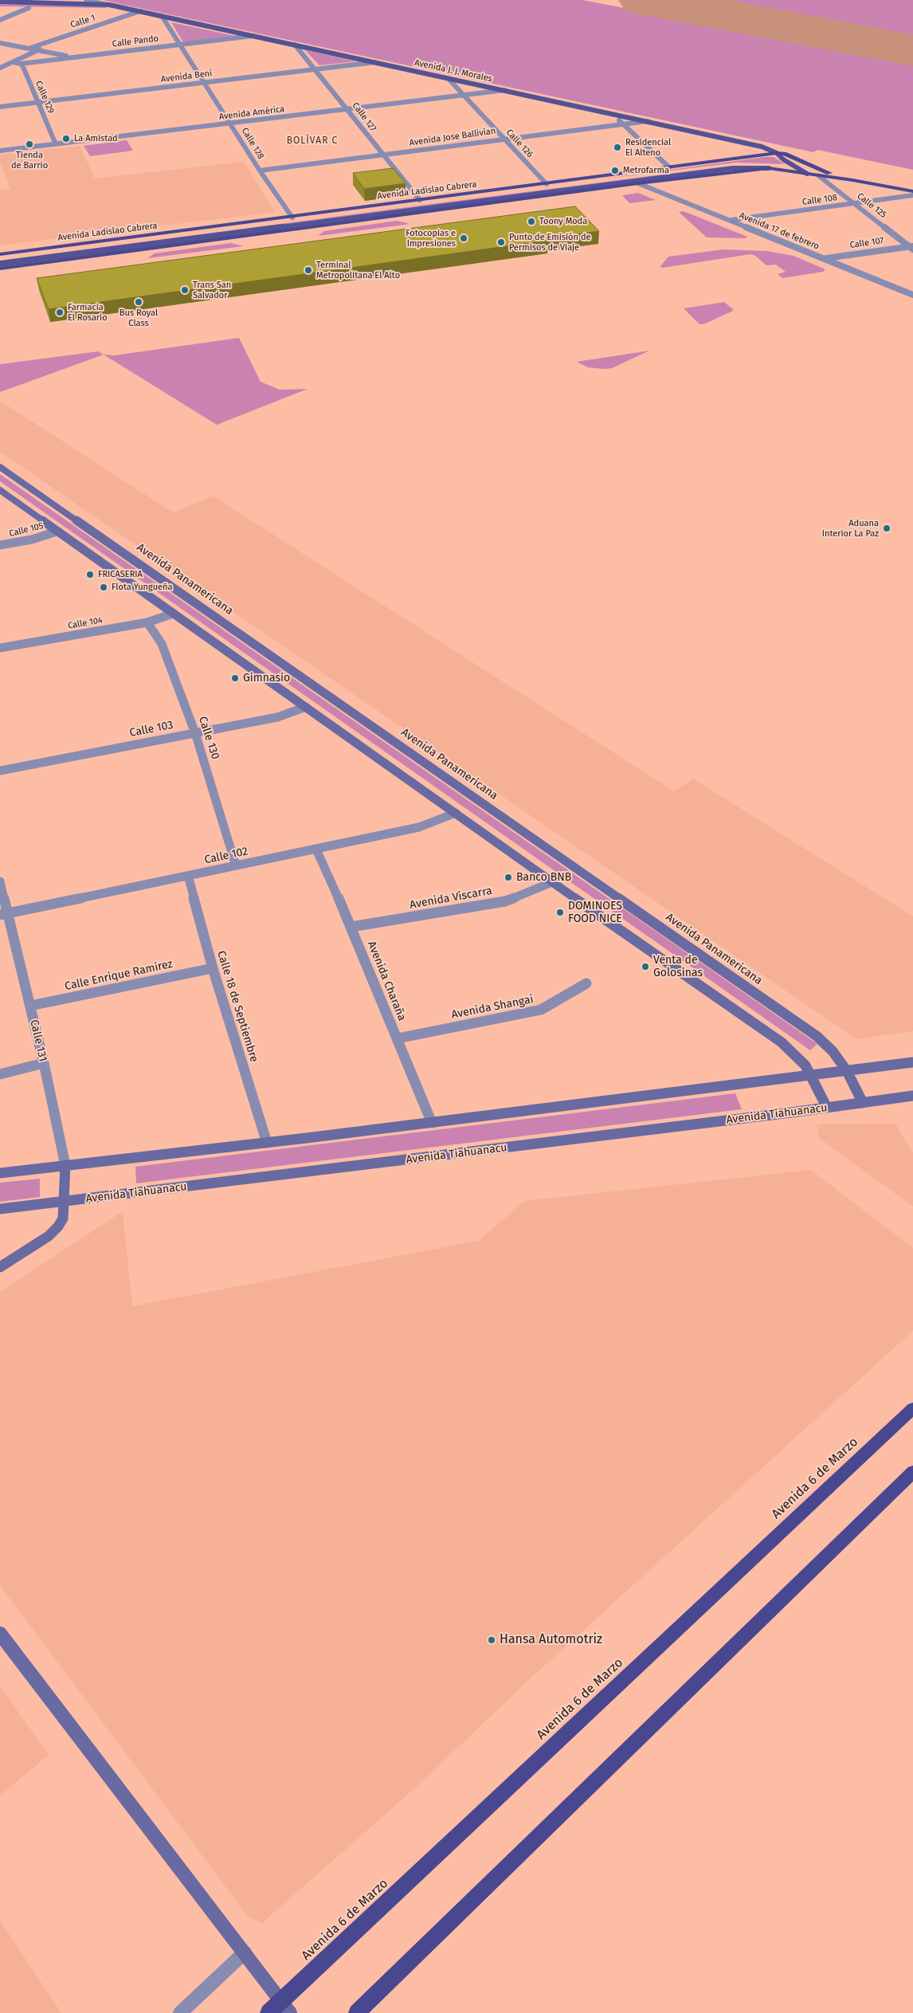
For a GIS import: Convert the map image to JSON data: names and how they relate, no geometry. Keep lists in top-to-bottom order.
{
  "streets": {
    "highway": ["Avenida Ladislao Cabrera", "Avenida 6 de Marzo"],
    "main road": [
      "Avenida J. J. Morales",
      "Avenida Panamericana",
      "Calle 131",
      "Avenida Tiahuanacu"
    ],
    "street": [
      "Calle 1",
      "Calle Pando",
      "Avenida Beni",
      "Calle 129",
      "Avenida América",
      "Calle 127",
      "Avenida Jose Ballivian",
      "Calle 128",
      "Calle 126",
      "Calle 108",
      "Calle 125",
      "Avenida 17 de febrero",
      "Calle 107",
      "Calle 105",
      "Calle 104",
      "Calle 103",
      "Calle 130",
      "Calle 102",
      "Avenida Viscarra",
      "Calle Enrique Ramirez",
      "Avenida Charaña",
      "Calle 18 de Septiembre",
      "Avenida Shangai"
    ]
  },
  "crossings": [
    ["Calle 1", "Avenida J. J. Morales"],
    ["Calle Pando", "Avenida J. J. Morales"],
    ["Calle Pando", "Calle 129"],
    ["Calle Pando", "Calle 128"],
    ["Avenida J. J. Morales", "Avenida Beni"],
    ["Avenida J. J. Morales", "Avenida América"],
    ["Avenida J. J. Morales", "Calle 127"],
    ["Avenida J. J. Morales", "Avenida Jose Ballivian"],
    ["Avenida J. J. Morales", "Calle 128"],
    ["Avenida J. J. Morales", "Calle 126"],
    ["Avenida J. J. Morales", "Avenida Ladislao Cabrera"],
    ["Avenida Beni", "Calle 129"],
    ["Avenida Beni", "Calle 127"],
    ["Avenida Beni", "Calle 128"],
    ["Calle 129", "Avenida América"],
    ["Avenida América", "Calle 127"],
    ["Avenida América", "Calle 128"],
    ["Avenida América", "Calle 126"],
    ["Calle 127", "Avenida Jose Ballivian"],
    ["Calle 127", "Avenida Ladislao Cabrera"],
    ["Avenida Jose Ballivian", "Calle 128"],
    ["Avenida Jose Ballivian", "Calle 126"],
    ["Calle 128", "Avenida Ladislao Cabrera"],
    ["Calle 126", "Avenida Ladislao Cabrera"],
    ["Avenida Ladislao Cabrera", "Calle 125"],
    ["Avenida Ladislao Cabrera", "Avenida 17 de febrero"],
    ["Calle 108", "Calle 125"],
    ["Calle 108", "Avenida 17 de febrero"],
    ["Calle 125", "Calle 107"],
    ["Avenida 17 de febrero", "Calle 107"],
    ["Avenida Panamericana", "Avenida Tiahuanacu"],
    ["Calle 104", "Calle 130"],
    ["Calle 103", "Calle 130"],
    ["Calle 130", "Calle 102"],
    ["Calle 102", "Avenida Charaña"],
    ["Calle 102", "Calle 18 de Septiembre"],
    ["Calle 102", "Calle 131"],
    ["Avenida Viscarra", "Avenida Charaña"],
    ["Calle Enrique Ramirez", "Calle 18 de Septiembre"],
    ["Calle Enrique Ramirez", "Calle 131"],
    ["Avenida Charaña", "Avenida Shangai"],
    ["Calle 131", "Avenida Tiahuanacu"]
  ],
  "districts": ["BOLÍVAR C"],
  "places": [
    "La Amistad",
    "Tienda de Barrio",
    "Residencial El Alteno",
    "Metrofarma",
    "Toony Moda",
    "Fotocopias e Impresiones",
    "Punto de Emisión de Permisos de Viaje",
    "Terminal Metropolitana El Alto",
    "Trans San Salvador",
    "Bus Royal Class",
    "Farmacia El Rosario",
    "Aduana Interior La Paz",
    "FRICASERIA",
    "Flota Yungueña",
    "Gimnasio",
    "Banco BNB",
    "DOMINOES FOOD NICE",
    "Venta de Golosinas",
    "Hansa Automotriz"
  ]
}
